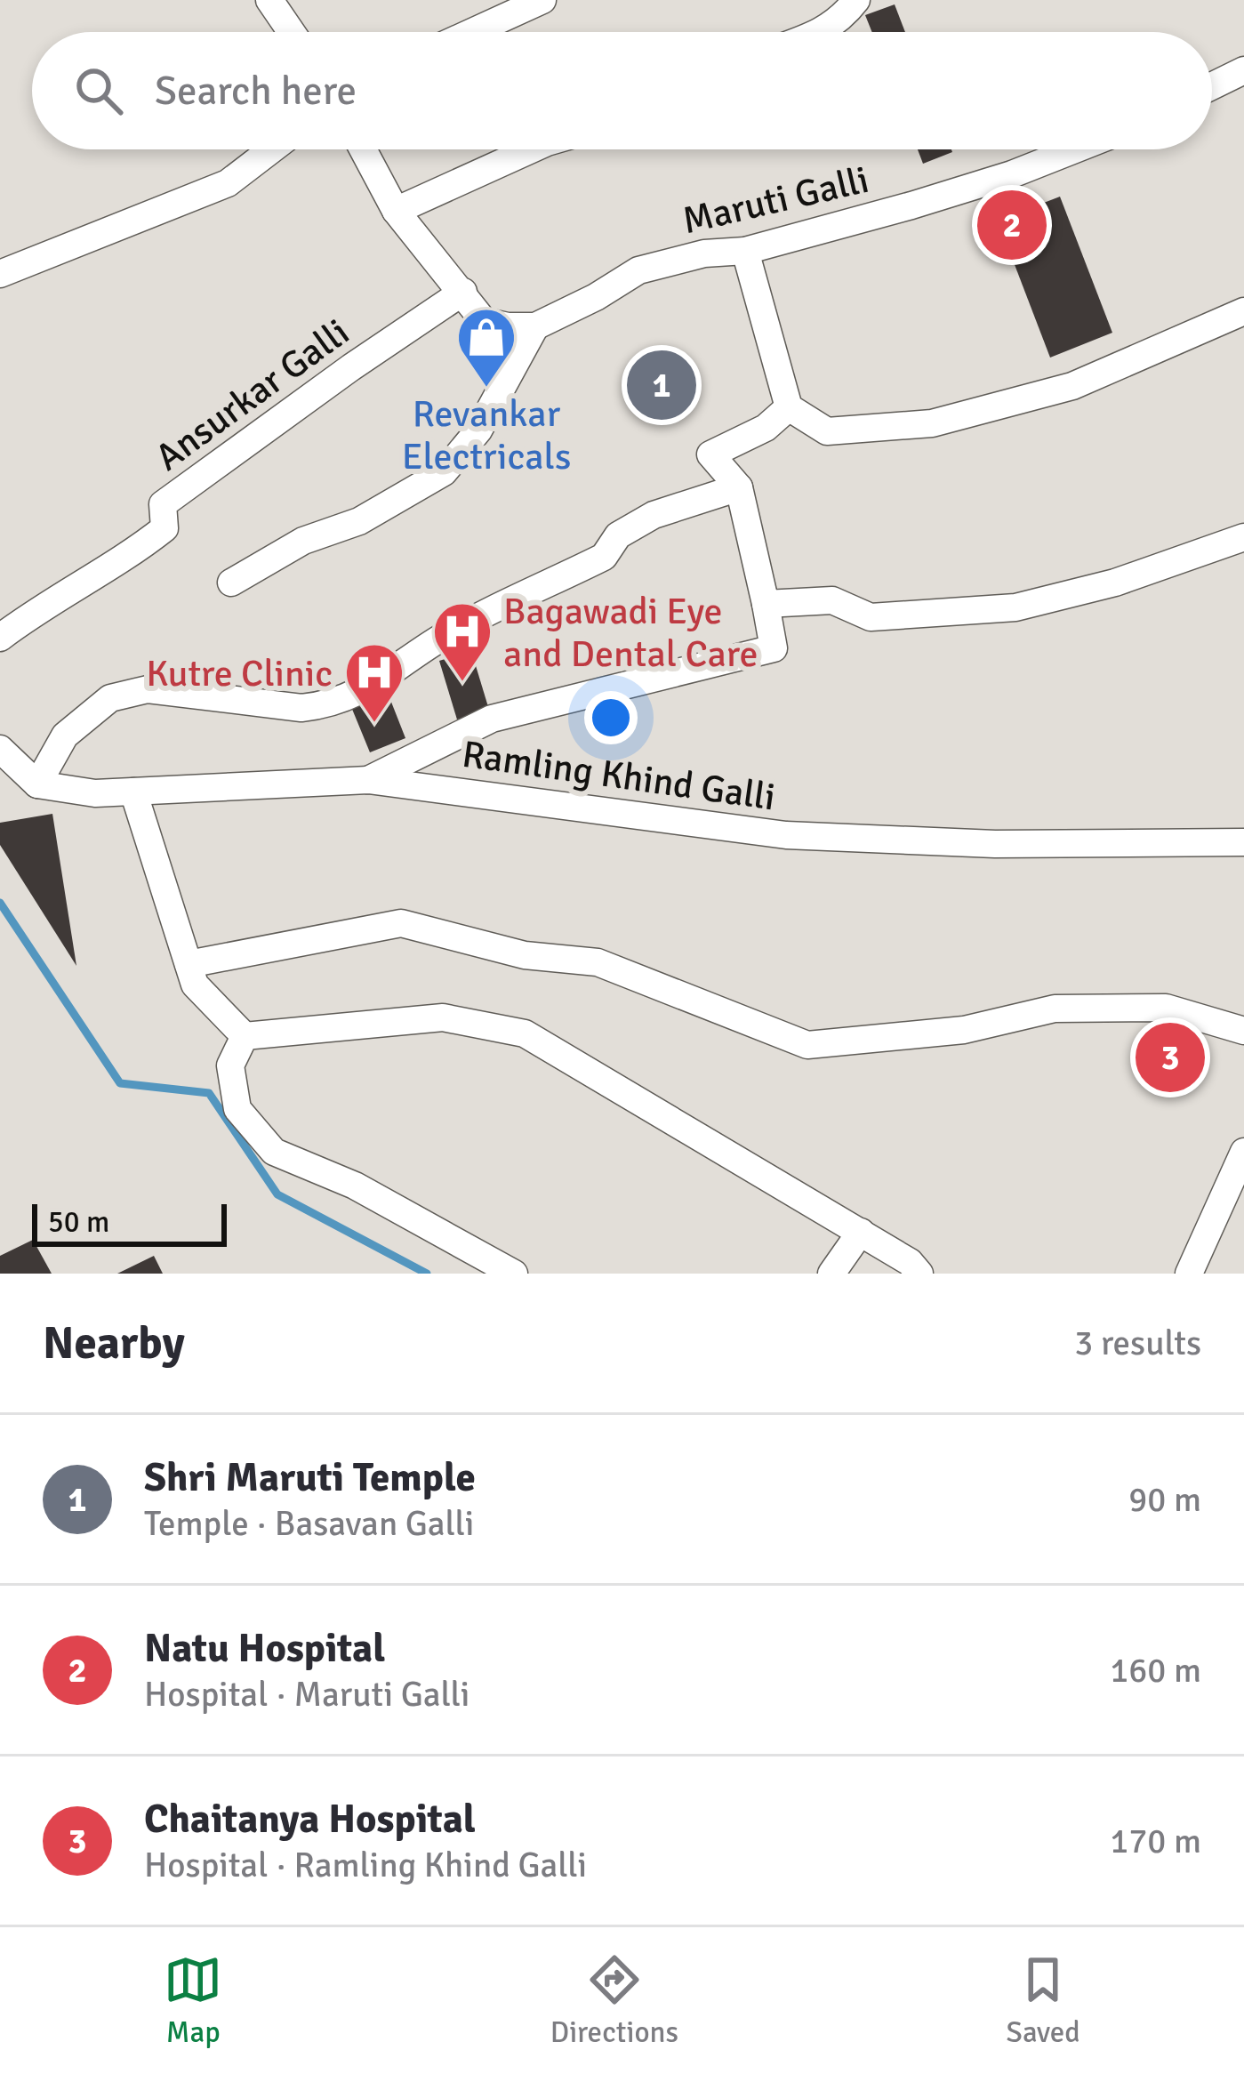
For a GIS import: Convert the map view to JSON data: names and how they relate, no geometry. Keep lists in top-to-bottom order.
{
  "streets": {
    "street": ["Maruti Galli", "Ansurkar Galli", "Ramling Khind Galli"]
  },
  "places": {
    "shop": ["Revankar Electricals"],
    "hospital": ["Bagawadi Eye and Dental Care", "Kutre Clinic"]
  },
  "scale_bar": "50 m",
  "page": {
    "search": "Search here",
    "pins": ["2", "1", "3"],
    "scale": "50 m",
    "heading": ["Nearby", "3 results"],
    "list": [
      {
        "mark": "1",
        "name": "Shri Maruti Temple",
        "note": "Temple · Basavan Galli",
        "value": "90 m"
      },
      {
        "mark": "2",
        "name": "Natu Hospital",
        "note": "Hospital · Maruti Galli",
        "value": "160 m"
      },
      {
        "mark": "3",
        "name": "Chaitanya Hospital",
        "note": "Hospital · Ramling Khind Galli",
        "value": "170 m"
      }
    ],
    "nav": ["Map", "Directions", "Saved"]
  }
}
